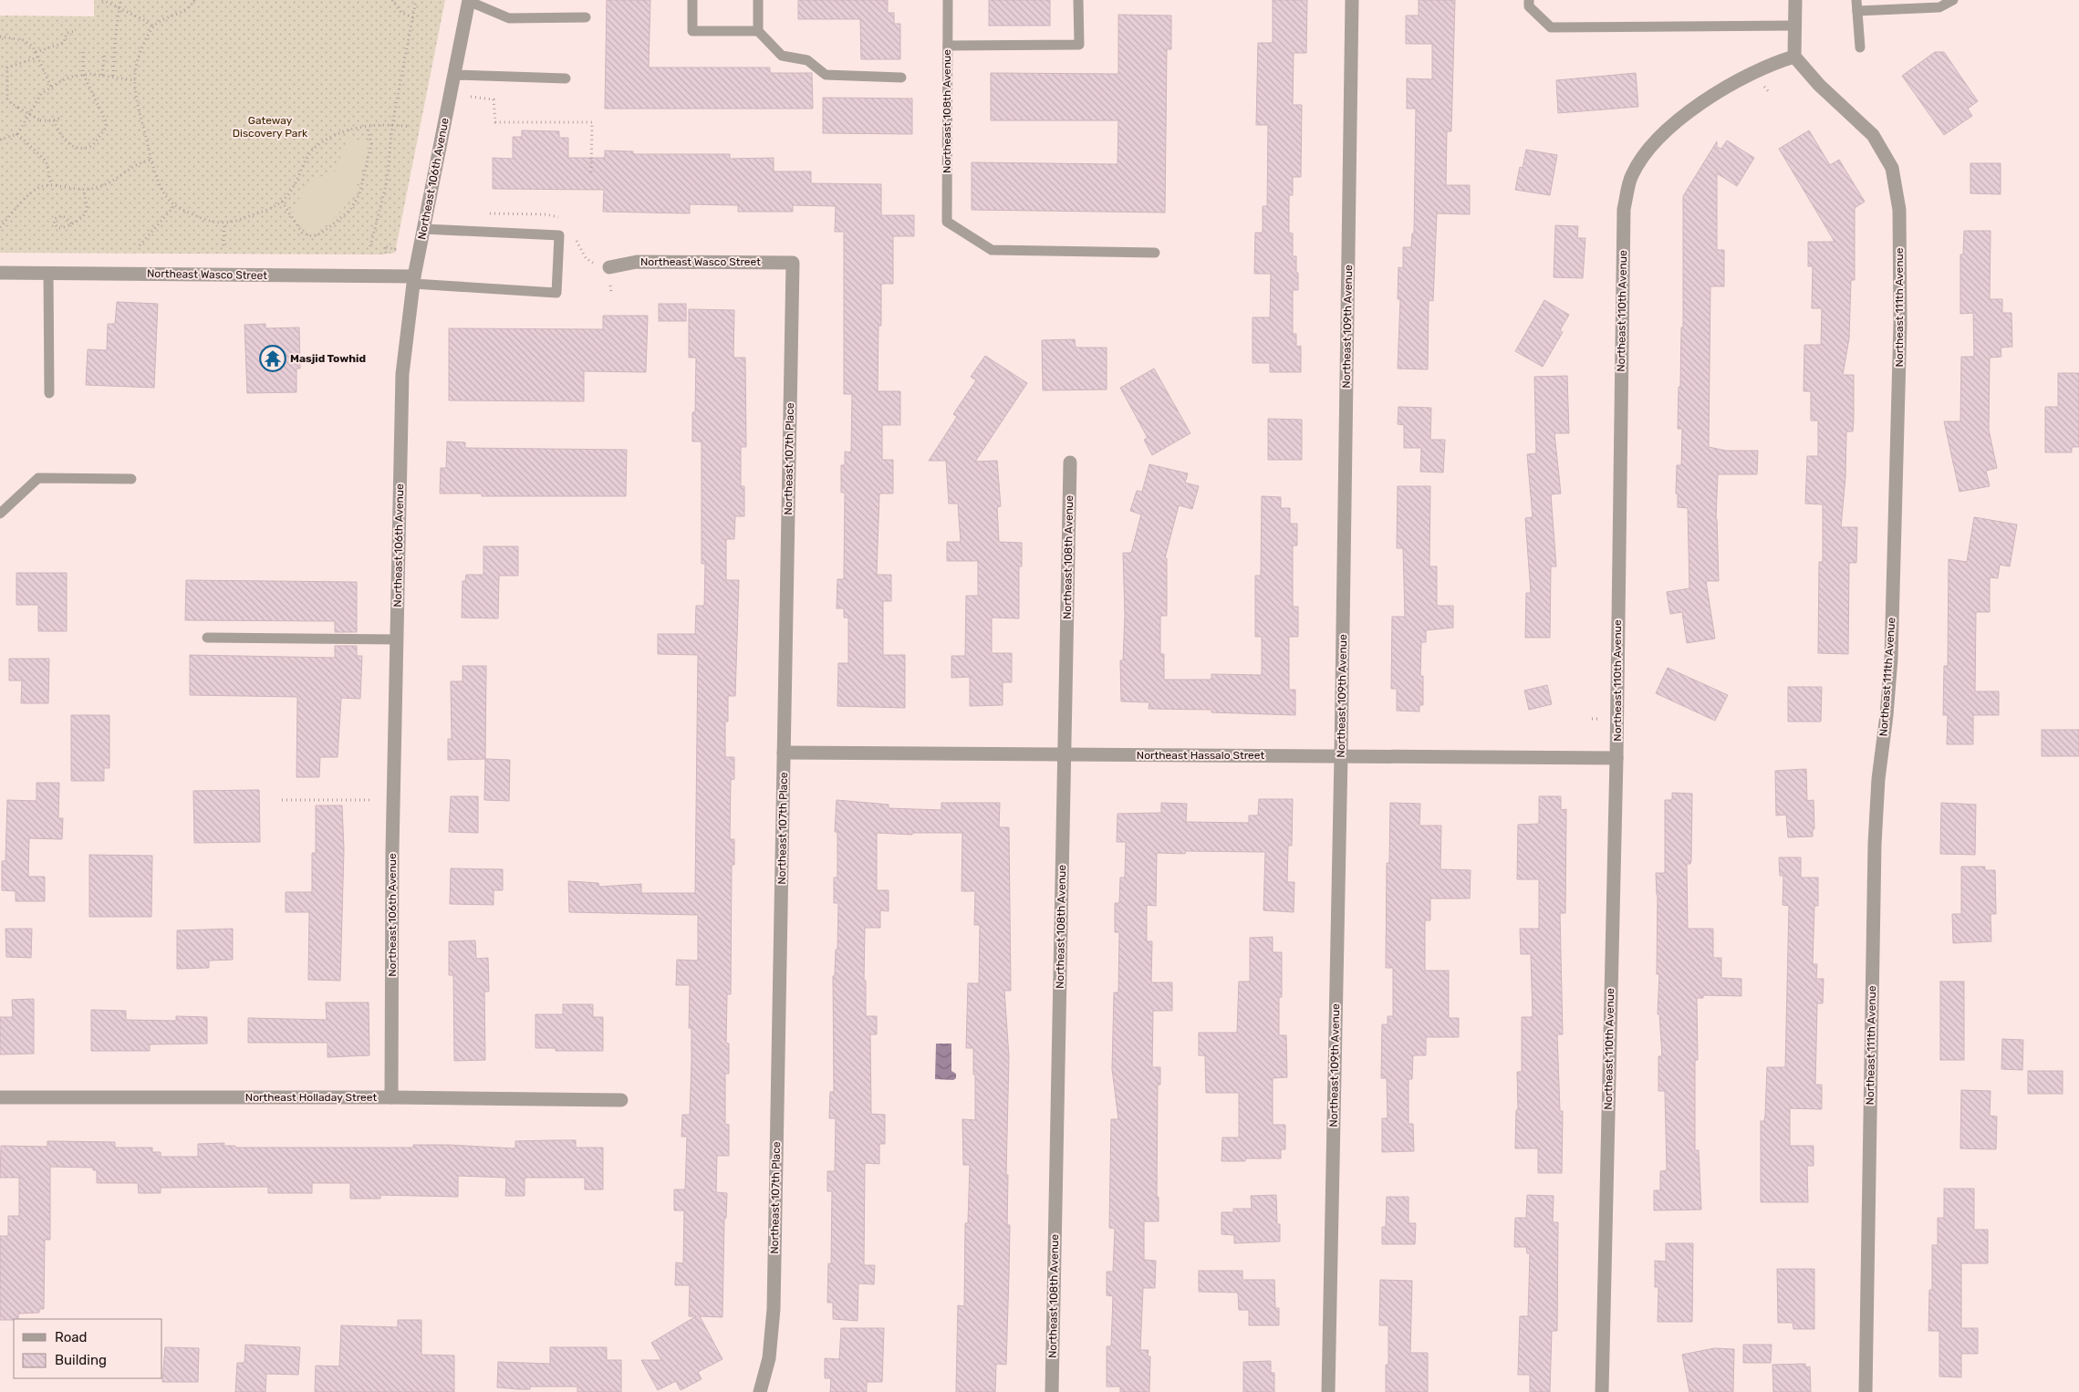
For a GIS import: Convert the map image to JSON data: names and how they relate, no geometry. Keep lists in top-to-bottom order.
{
  "streets": {
    "street": [
      "Northeast 108th Avenue",
      "Northeast 106th Avenue",
      "Northeast Wasco Street",
      "Northeast 111th Avenue",
      "Northeast 110th Avenue",
      "Northeast 109th Avenue",
      "Northeast 107th Place",
      "Northeast Hassalo Street",
      "Northeast Holladay Street"
    ]
  },
  "crossings": [
    ["Northeast 108th Avenue", "Northeast Hassalo Street"],
    ["Northeast 106th Avenue", "Northeast Wasco Street"],
    ["Northeast 106th Avenue", "Northeast Holladay Street"],
    ["Northeast Wasco Street", "Northeast 107th Place"],
    ["Northeast 111th Avenue", "Northeast 110th Avenue"],
    ["Northeast 110th Avenue", "Northeast Hassalo Street"],
    ["Northeast 109th Avenue", "Northeast Hassalo Street"],
    ["Northeast 107th Place", "Northeast Hassalo Street"]
  ],
  "parks": ["Gateway Discovery Park"],
  "places": {
    "temple": ["Masjid Towhid"]
  },
  "legend": ["Road", "Building"]
}
